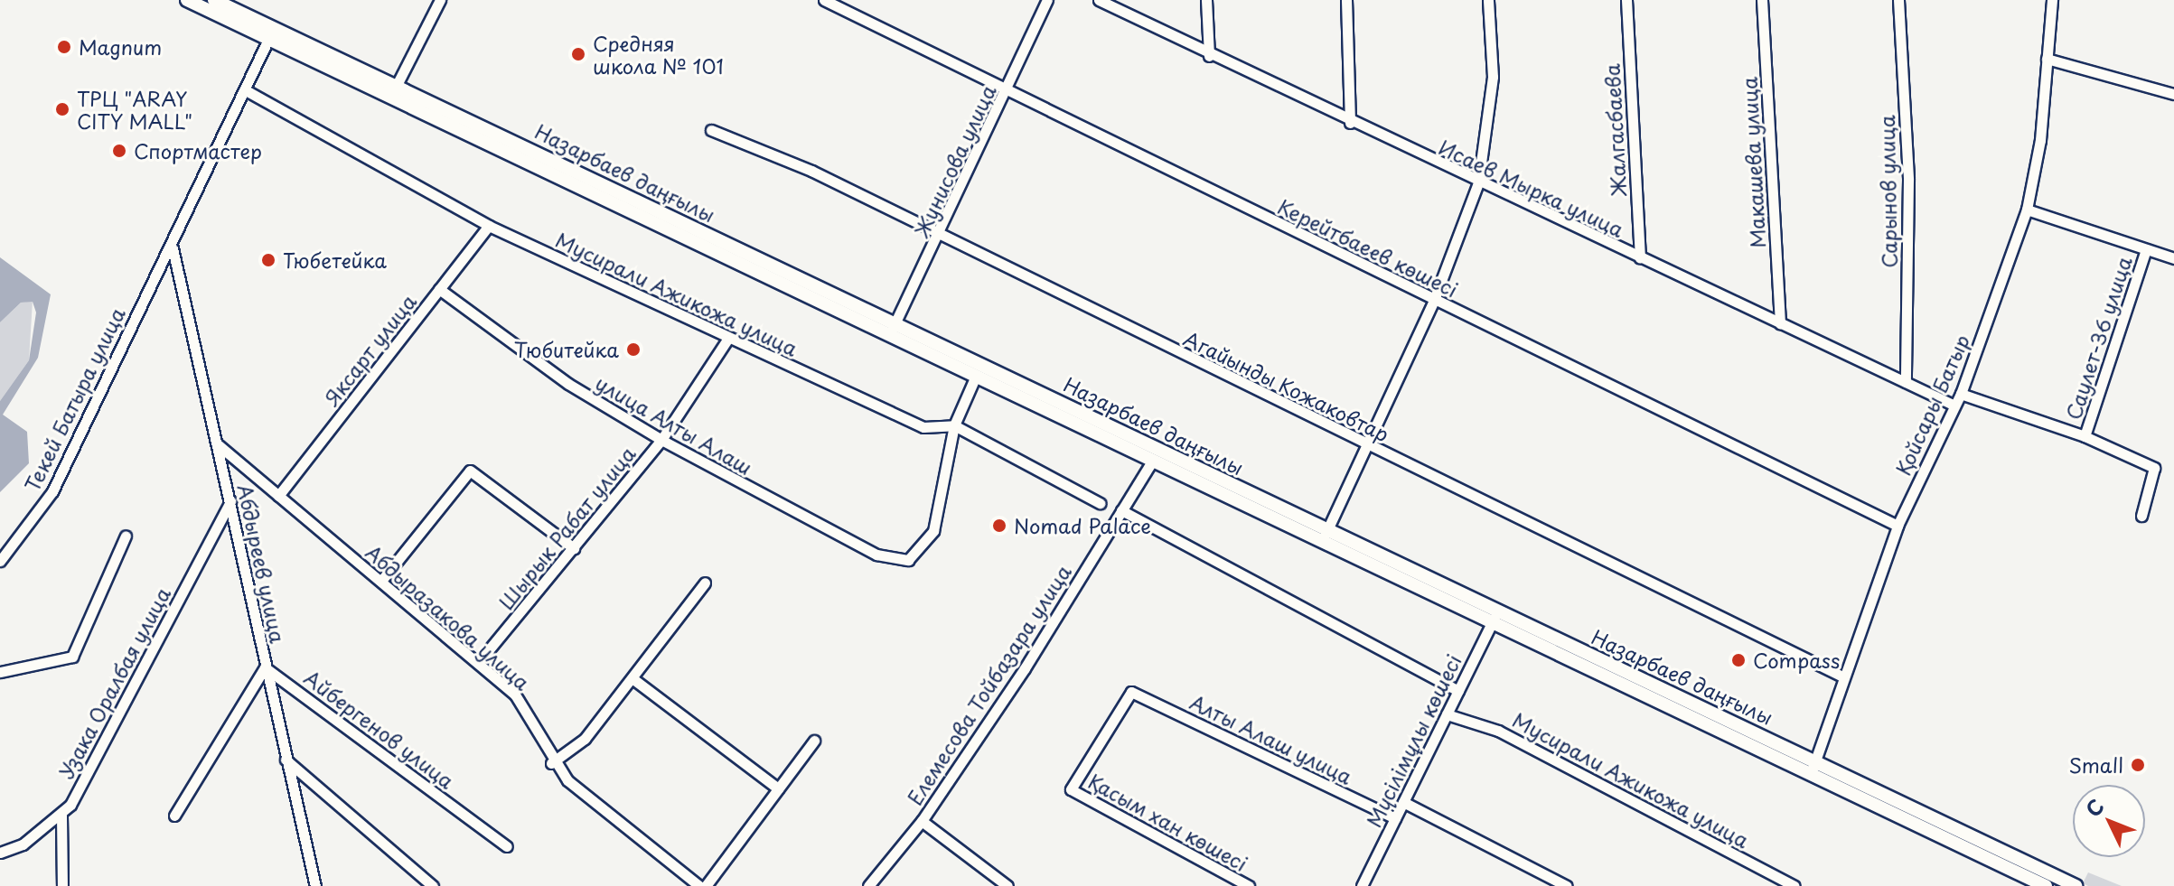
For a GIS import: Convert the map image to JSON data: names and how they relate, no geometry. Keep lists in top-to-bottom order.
{
  "streets": {
    "main road": ["Назарбаев даңғылы"],
    "street": [
      "Жалгасбаева",
      "Жунисова улица",
      "Макашева улица",
      "Исаев Мырка улица",
      "Сарынов улица",
      "Керейтбаеев көшесі",
      "Мусирали Ажикожа улица",
      "Саулет-36 улица",
      "Яксарт улица",
      "Агайынды Кожаковтар",
      "Текей Батыра улица",
      "Қойсары Батыр",
      "улица Алты Алаш",
      "Шырык Рабат улица",
      "Абдыреев улица",
      "Абдыразакова улица",
      "Узака Оралбая улица",
      "Елемесова Тойбазара улица",
      "Айбергенов улица",
      "Алты Алаш улица",
      "Мүсілімұлы көшесі",
      "Қасым хан көшесі"
    ]
  },
  "crossings": [
    ["Жалгасбаева", "Исаев Мырка улица"],
    ["Жунисова улица", "Назарбаев даңғылы"],
    ["Жунисова улица", "Керейтбаеев көшесі"],
    ["Жунисова улица", "Агайынды Кожаковтар"],
    ["Макашева улица", "Исаев Мырка улица"],
    ["Назарбаев даңғылы", "Текей Батыра улица"],
    ["Назарбаев даңғылы", "Қойсары Батыр"],
    ["Назарбаев даңғылы", "Елемесова Тойбазара улица"],
    ["Назарбаев даңғылы", "Мүсілімұлы көшесі"],
    ["Исаев Мырка улица", "Сарынов улица"],
    ["Исаев Мырка улица", "Қойсары Батыр"],
    ["Керейтбаеев көшесі", "Қойсары Батыр"],
    ["Мусирали Ажикожа улица", "Яксарт улица"],
    ["Мусирали Ажикожа улица", "Текей Батыра улица"],
    ["Мусирали Ажикожа улица", "улица Алты Алаш"],
    ["Мусирали Ажикожа улица", "Шырык Рабат улица"],
    ["Мусирали Ажикожа улица", "Мүсілімұлы көшесі"],
    ["Саулет-36 улица", "Қойсары Батыр"],
    ["Яксарт улица", "улица Алты Алаш"],
    ["Яксарт улица", "Абдыразакова улица"],
    ["Агайынды Кожаковтар", "Қойсары Батыр"],
    ["Текей Батыра улица", "Абдыреев улица"],
    ["улица Алты Алаш", "Шырык Рабат улица"],
    ["Шырык Рабат улица", "Абдыразакова улица"],
    ["Абдыреев улица", "Абдыразакова улица"],
    ["Абдыреев улица", "Узака Оралбая улица"],
    ["Абдыреев улица", "Айбергенов улица"],
    ["Алты Алаш улица", "Мүсілімұлы көшесі"],
    ["Алты Алаш улица", "Қасым хан көшесі"]
  ],
  "places": [
    "Magnum",
    "Средняя школа № 101",
    "ТРЦ \"ARAY CITY MALL\"",
    "Спортмастер",
    "Тюбетейка",
    "Тюбитейка",
    "Nomad Palace",
    "Compass",
    "Small"
  ],
  "north": "top left"
}
